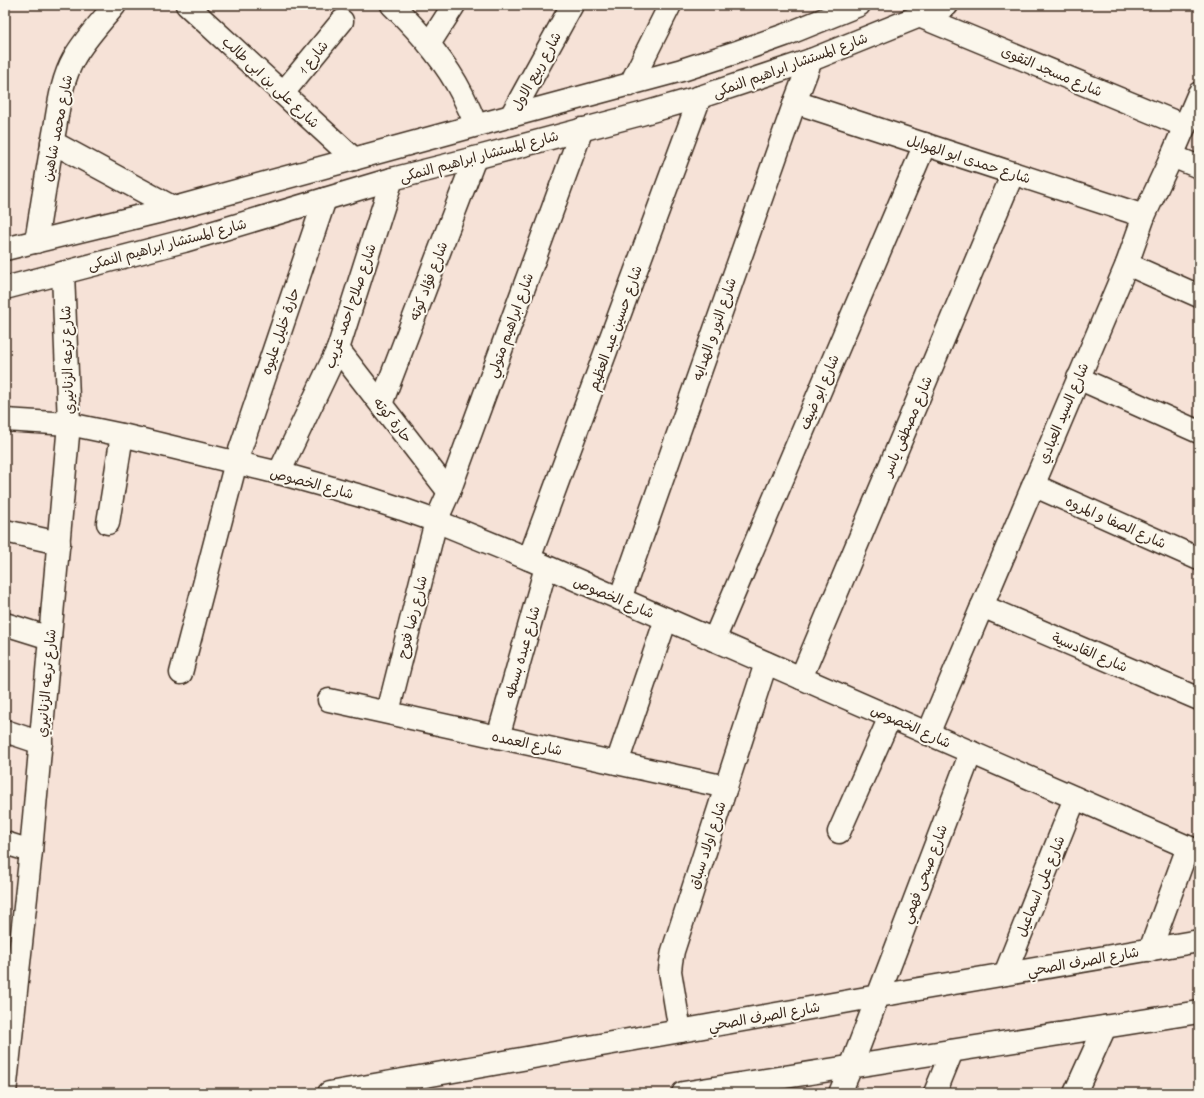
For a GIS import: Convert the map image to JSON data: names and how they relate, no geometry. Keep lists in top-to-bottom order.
{
  "streets": {
    "street": [
      "شارع 1",
      "شارع المستشار ابراهيم النمكى",
      "شارع ربيع الاول",
      "شارع مسجد التقوى",
      "شارع على بن ابى طالب",
      "شارع محمد شاهين",
      "شارع حمدى ابو الهوايل",
      "شارع فؤاد كوته",
      "شارع صلاح احمد غريب",
      "شارع ابراهيم متولي",
      "شارع حسين عبد العظيم",
      "شارع النور و الهدايه",
      "حارة خليل عليوه",
      "شارع ترعه الزنانيري",
      "شارع ابو ضيف",
      "شارع السيد العبادي",
      "حارة كوته",
      "شارع مصطفى ياسر",
      "شارع الخصوص",
      "شارع الصفا و المروه",
      "شارع رضا فتوح",
      "شارع عبده بسطه",
      "شارع القادسية",
      "شارع العمده",
      "شارع اولاد سباق",
      "شارع صبحى فهمي",
      "شارع على اسماعيل",
      "شارع الصرف الصحي"
    ]
  },
  "crossings": [
    ["شارع 1", "شارع على بن ابى طالب"],
    ["شارع المستشار ابراهيم النمكى", "شارع مسجد التقوى"],
    ["شارع المستشار ابراهيم النمكى", "شارع فؤاد كوته"],
    ["شارع المستشار ابراهيم النمكى", "شارع صلاح احمد غريب"],
    ["شارع المستشار ابراهيم النمكى", "شارع ابراهيم متولي"],
    ["شارع المستشار ابراهيم النمكى", "شارع حسين عبد العظيم"],
    ["شارع المستشار ابراهيم النمكى", "شارع النور و الهدايه"],
    ["شارع المستشار ابراهيم النمكى", "حارة خليل عليوه"],
    ["شارع المستشار ابراهيم النمكى", "شارع ترعه الزنانيري"],
    ["شارع مسجد التقوى", "شارع السيد العبادي"],
    ["شارع حمدى ابو الهوايل", "شارع النور و الهدايه"],
    ["شارع حمدى ابو الهوايل", "شارع ابو ضيف"],
    ["شارع حمدى ابو الهوايل", "شارع السيد العبادي"],
    ["شارع حمدى ابو الهوايل", "شارع مصطفى ياسر"],
    ["شارع فؤاد كوته", "حارة كوته"],
    ["شارع صلاح احمد غريب", "حارة كوته"],
    ["شارع صلاح احمد غريب", "شارع الخصوص"],
    ["شارع ابراهيم متولي", "حارة كوته"],
    ["شارع ابراهيم متولي", "شارع الخصوص"],
    ["شارع ابراهيم متولي", "شارع رضا فتوح"],
    ["شارع حسين عبد العظيم", "شارع الخصوص"],
    ["شارع حسين عبد العظيم", "شارع عبده بسطه"],
    ["شارع النور و الهدايه", "شارع الخصوص"],
    ["حارة خليل عليوه", "شارع الخصوص"],
    ["شارع ترعه الزنانيري", "شارع الخصوص"],
    ["شارع ابو ضيف", "شارع الخصوص"],
    ["شارع السيد العبادي", "شارع الخصوص"],
    ["شارع السيد العبادي", "شارع الصفا و المروه"],
    ["شارع السيد العبادي", "شارع القادسية"],
    ["شارع مصطفى ياسر", "شارع الخصوص"],
    ["شارع الخصوص", "شارع رضا فتوح"],
    ["شارع الخصوص", "شارع عبده بسطه"],
    ["شارع الخصوص", "شارع اولاد سباق"],
    ["شارع الخصوص", "شارع صبحى فهمي"],
    ["شارع الخصوص", "شارع على اسماعيل"],
    ["شارع رضا فتوح", "شارع العمده"],
    ["شارع عبده بسطه", "شارع العمده"],
    ["شارع العمده", "شارع اولاد سباق"],
    ["شارع اولاد سباق", "شارع الصرف الصحي"],
    ["شارع صبحى فهمي", "شارع الصرف الصحي"],
    ["شارع على اسماعيل", "شارع الصرف الصحي"]
  ]
}
